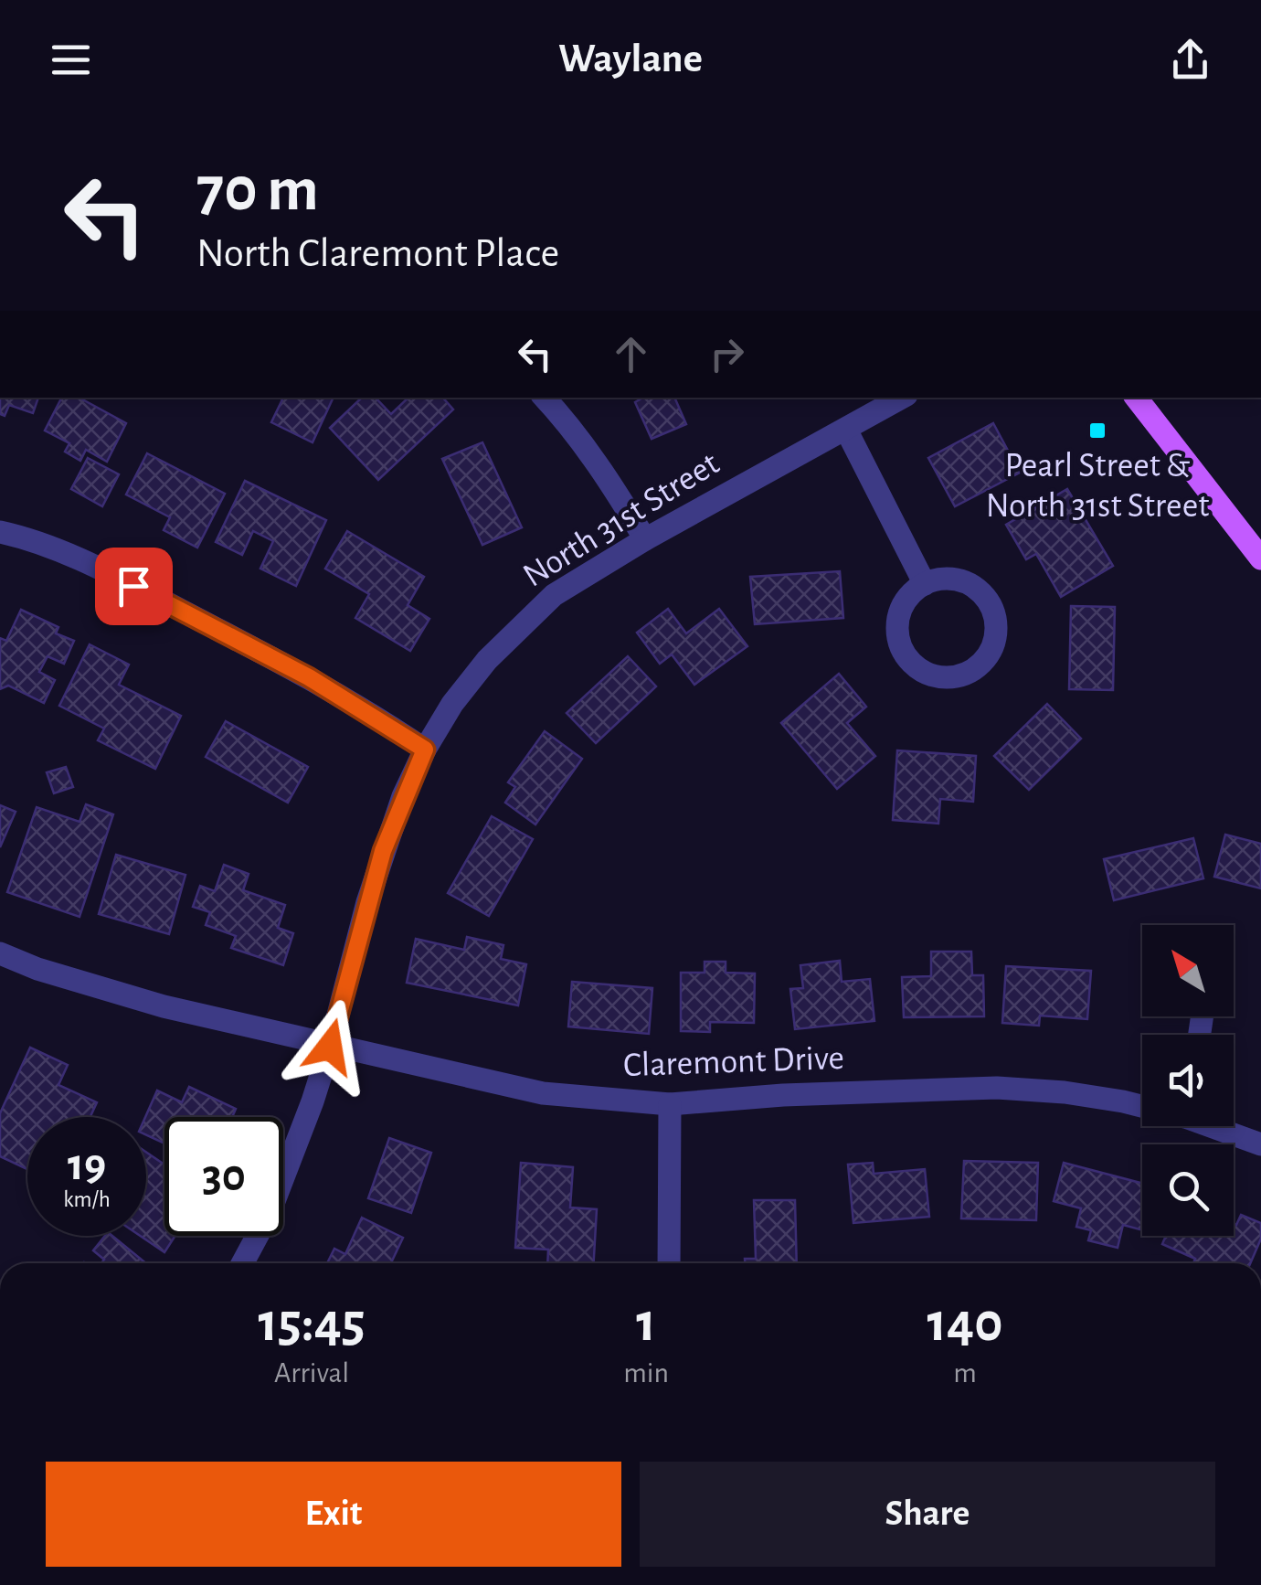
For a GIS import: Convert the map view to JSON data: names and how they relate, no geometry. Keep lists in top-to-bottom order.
{
  "streets": {
    "street": ["North 31st Street", "Claremont Drive"]
  },
  "crossings": [
    ["North 31st Street", "Claremont Drive"]
  ],
  "places": {
    "transit": ["Pearl Street & North 31st Street"]
  },
  "north": "top left",
  "page": {
    "header": "Waylane",
    "turn": ["70 m", "North Claremont Place"],
    "speed": "19 km/h",
    "limit": "30",
    "eta": [
      "15:45",
      "Arrival",
      "1",
      "min",
      "140",
      "m"
    ],
    "buttons": ["Exit", "Share"]
  }
}
